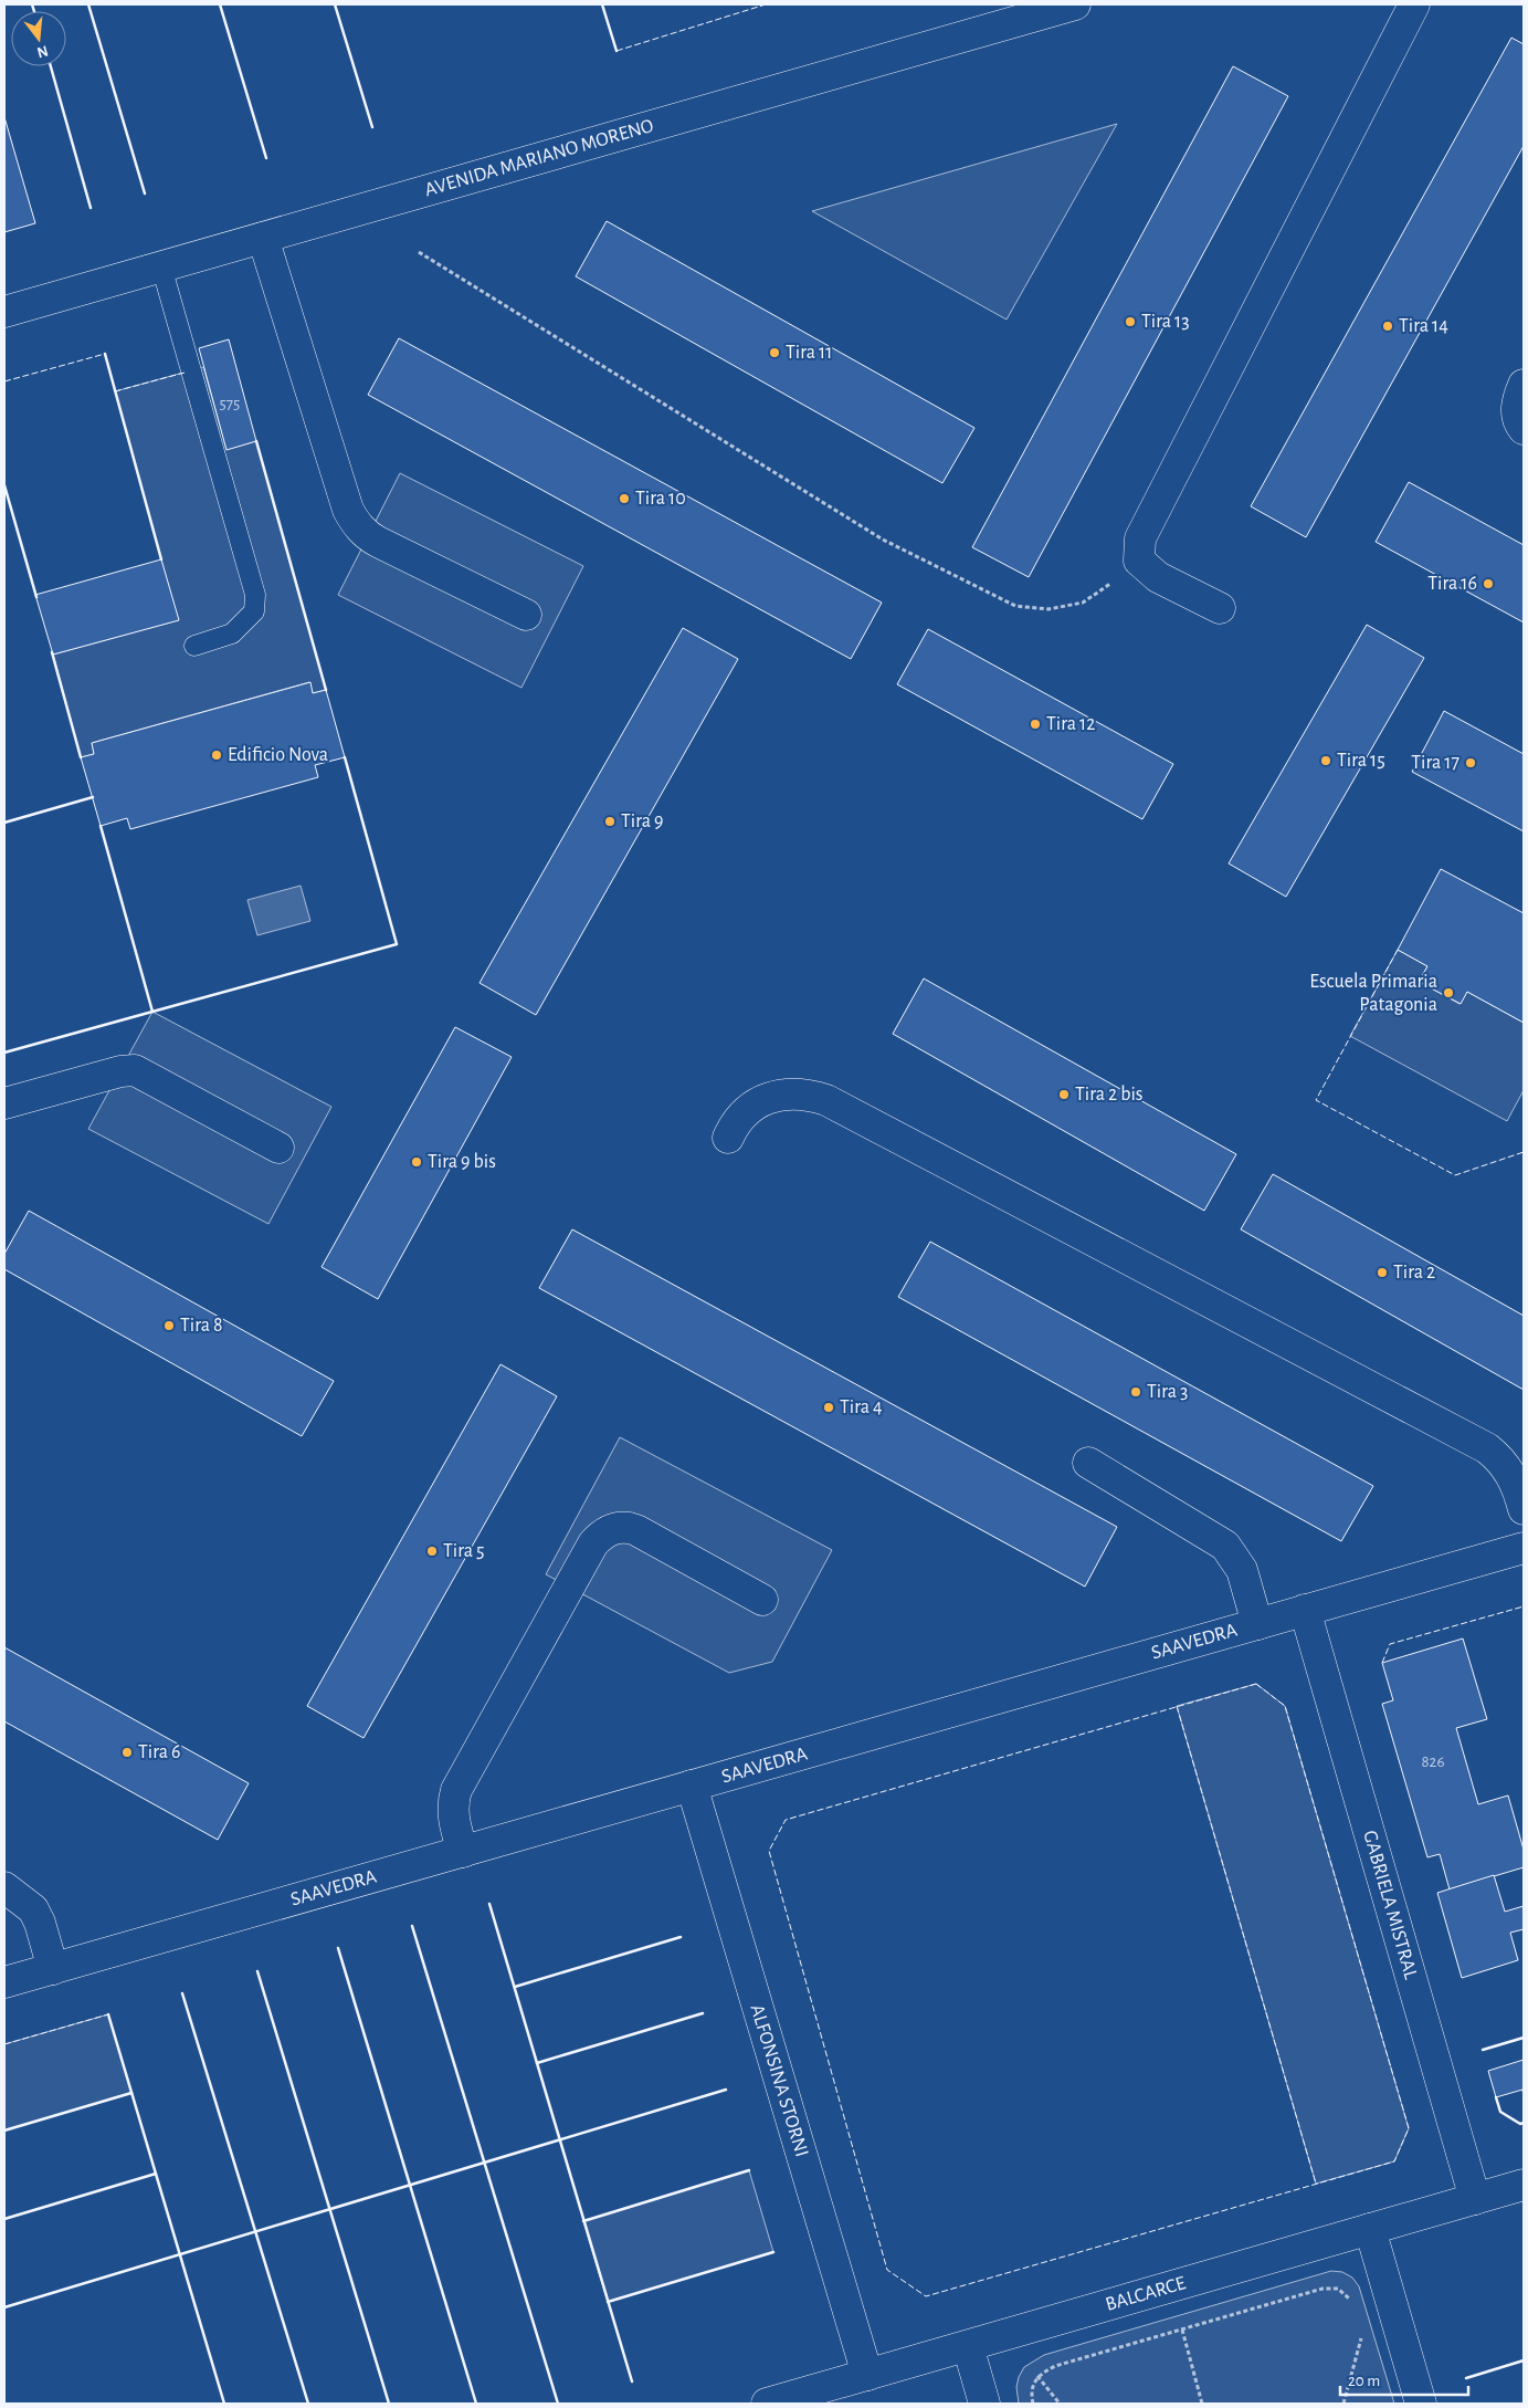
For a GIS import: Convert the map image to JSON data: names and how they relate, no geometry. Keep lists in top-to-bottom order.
{
  "streets": {
    "street": [
      "AVENIDA MARIANO MORENO",
      "SAAVEDRA",
      "GABRIELA MISTRAL",
      "ALFONSINA STORNI",
      "BALCARCE"
    ]
  },
  "crossings": [
    ["SAAVEDRA", "GABRIELA MISTRAL"],
    ["SAAVEDRA", "ALFONSINA STORNI"],
    ["GABRIELA MISTRAL", "BALCARCE"],
    ["ALFONSINA STORNI", "BALCARCE"]
  ],
  "places": [
    "Tira 13",
    "Tira 14",
    "Tira 11",
    "Tira 10",
    "Tira 16",
    "Tira 12",
    "Edificio Nova",
    "Tira 15",
    "Tira 17",
    "Tira 9",
    "Escuela Primaria Patagonia",
    "Tira 2 bis",
    "Tira 9 bis",
    "Tira 2",
    "Tira 8",
    "Tira 3",
    "Tira 4",
    "Tira 5",
    "Tira 6"
  ],
  "house_numbers": ["575", "826"],
  "scale_bar": "20 m",
  "north": "bottom"
}
